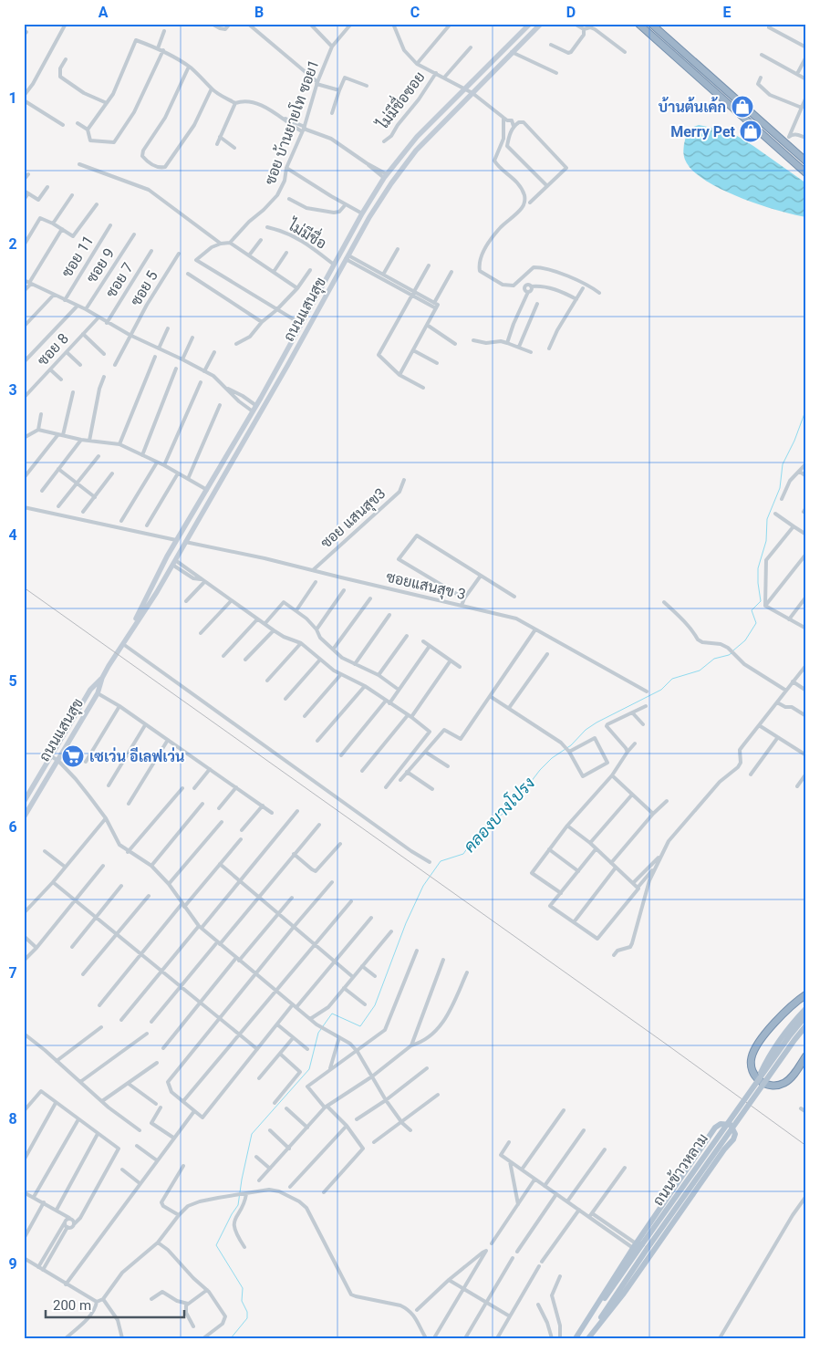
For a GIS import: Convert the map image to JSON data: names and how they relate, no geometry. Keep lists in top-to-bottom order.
{
  "streets": {
    "main road": ["ถนนแสนสุข", "ถนนข้าวหลาม"],
    "street": [
      "ไม่มีชื่อซอย",
      "ซอย บ้านยายโท ซอย1",
      "ไม่มีชื่อ",
      "ซอย 11",
      "ซอย 9",
      "ซอย 7",
      "ซอย 5",
      "ซอย 8",
      "ซอย แสนสุข3",
      "ซอยแสนสุข 3"
    ]
  },
  "crossings": [
    ["ไม่มีชื่อ", "ถนนแสนสุข"],
    ["ถนนแสนสุข", "ซอยแสนสุข 3"],
    ["ซอย แสนสุข3", "ซอยแสนสุข 3"]
  ],
  "water": ["คลองบางโปรง"],
  "places": {
    "shop": ["บ้านต้นเค้ก", "Merry Pet"],
    "supermarket": ["เซเว่น อีเลฟเว่น"]
  },
  "scale_bar": "200 m",
  "grid": {
    "columns": [
      "A",
      "B",
      "C",
      "D",
      "E"
    ],
    "rows": [
      "1",
      "2",
      "3",
      "4",
      "5",
      "6",
      "7",
      "8",
      "9"
    ]
  }
}
